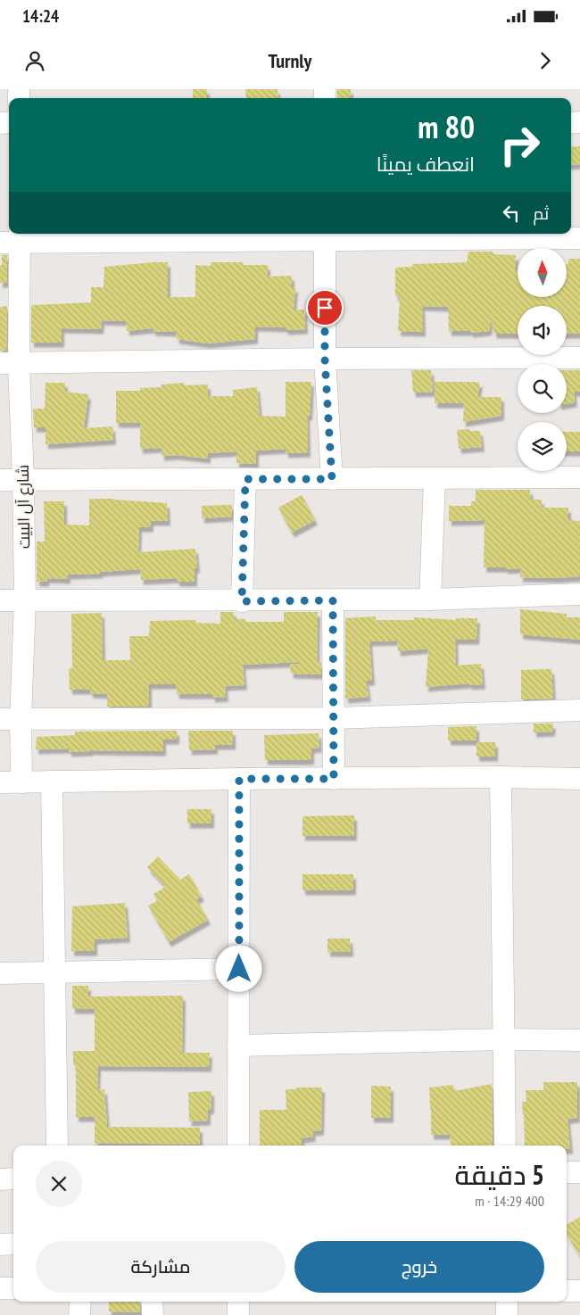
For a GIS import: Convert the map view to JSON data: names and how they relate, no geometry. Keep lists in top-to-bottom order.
{
  "streets": {
    "street": ["شارع آل البيت"]
  },
  "north": "top",
  "page": {
    "status": "14:24",
    "header": "Turnly",
    "turn": ["80 m", "انعطف يمينًا"],
    "then": "ثم",
    "heading": ["5 دقيقة", "400 m · 14:29"],
    "buttons": ["خروج", "مشاركة"]
  }
}
